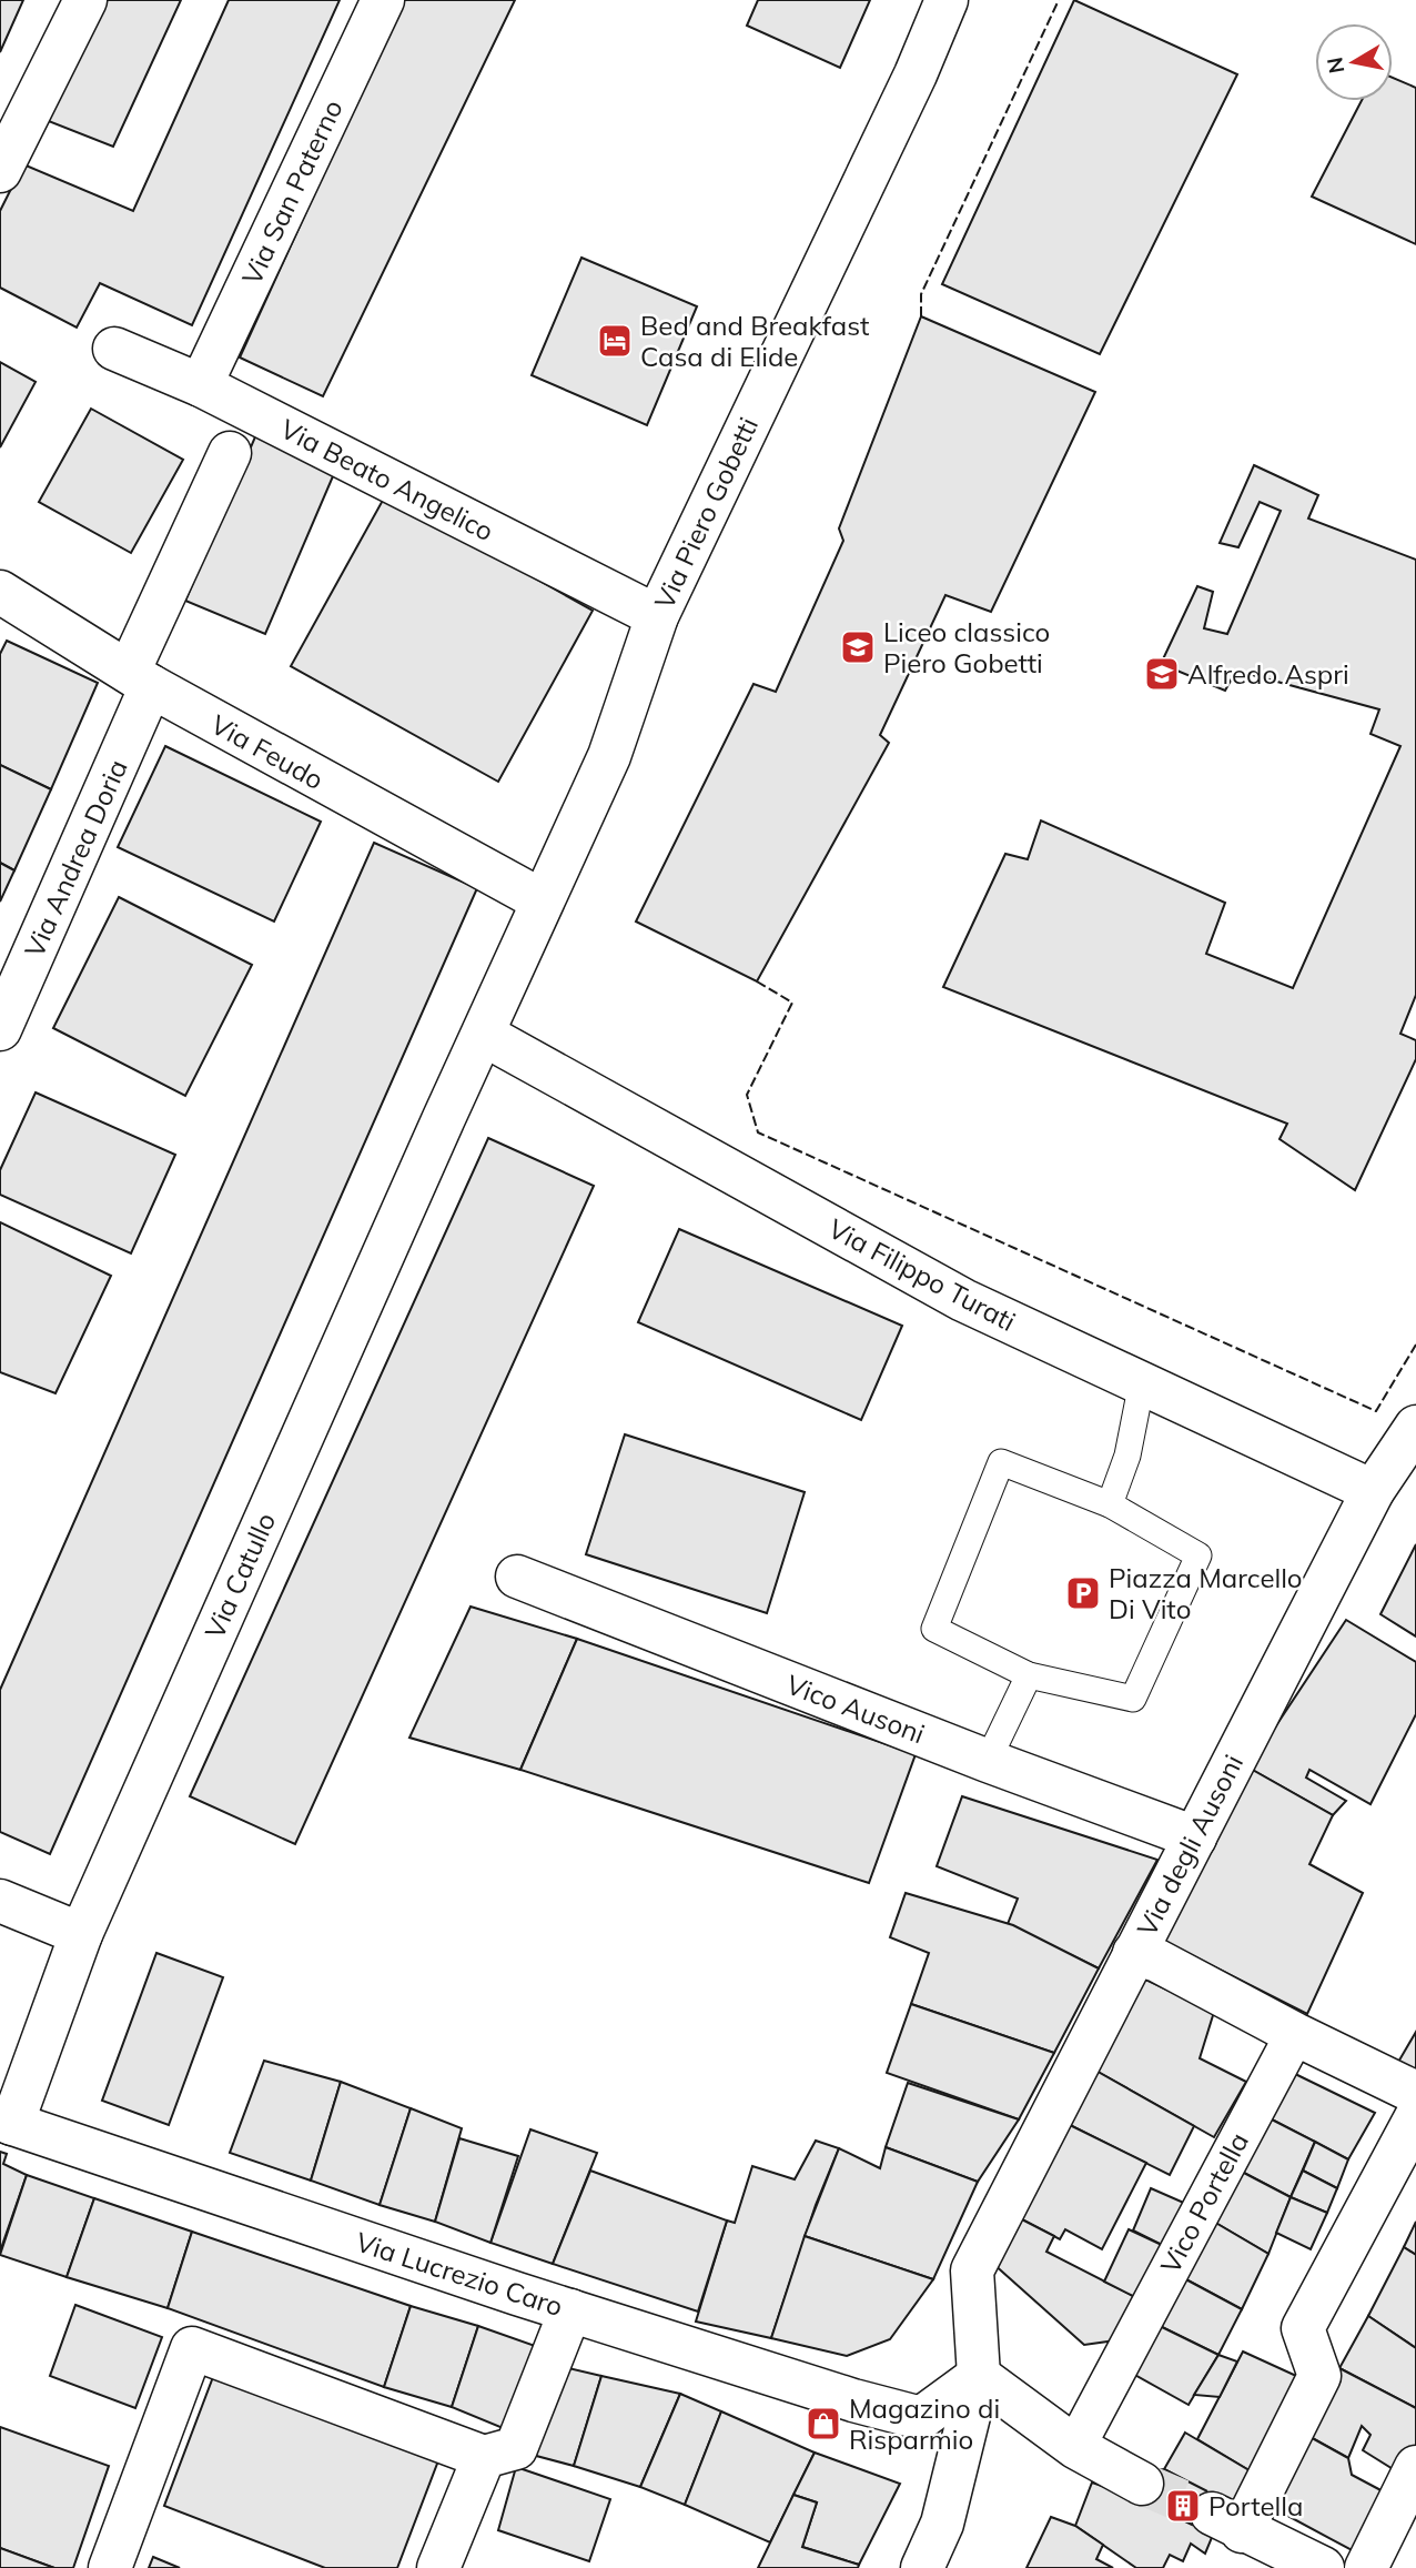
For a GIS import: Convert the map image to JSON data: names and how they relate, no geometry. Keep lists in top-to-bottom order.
{
  "streets": {
    "street": [
      "Via San Paterno",
      "Via Beato Angelico",
      "Via Piero Gobetti",
      "Via Feudo",
      "Via Andrea Doria",
      "Via Filippo Turati",
      "Via Catullo",
      "Vico Ausoni",
      "Via degli Ausoni",
      "Vico Portella",
      "Via Lucrezio Caro"
    ]
  },
  "crossings": [
    ["Via San Paterno", "Via Beato Angelico"],
    ["Via Beato Angelico", "Via Piero Gobetti"],
    ["Via Piero Gobetti", "Via Feudo"],
    ["Via Piero Gobetti", "Via Filippo Turati"],
    ["Via Piero Gobetti", "Via Catullo"],
    ["Via Feudo", "Via Andrea Doria"],
    ["Via Filippo Turati", "Via Catullo"],
    ["Via Filippo Turati", "Via degli Ausoni"],
    ["Via Catullo", "Via Lucrezio Caro"],
    ["Vico Ausoni", "Via degli Ausoni"],
    ["Via degli Ausoni", "Via Lucrezio Caro"]
  ],
  "places": {
    "hotel": ["Bed and Breakfast Casa di Elide"],
    "school or university": ["Liceo classico Piero Gobetti", "Alfredo Aspri"],
    "parking": ["Piazza Marcello Di Vito"],
    "shop": ["Magazino di Risparmio"],
    "building": ["Portella"]
  },
  "north": "left"
}
